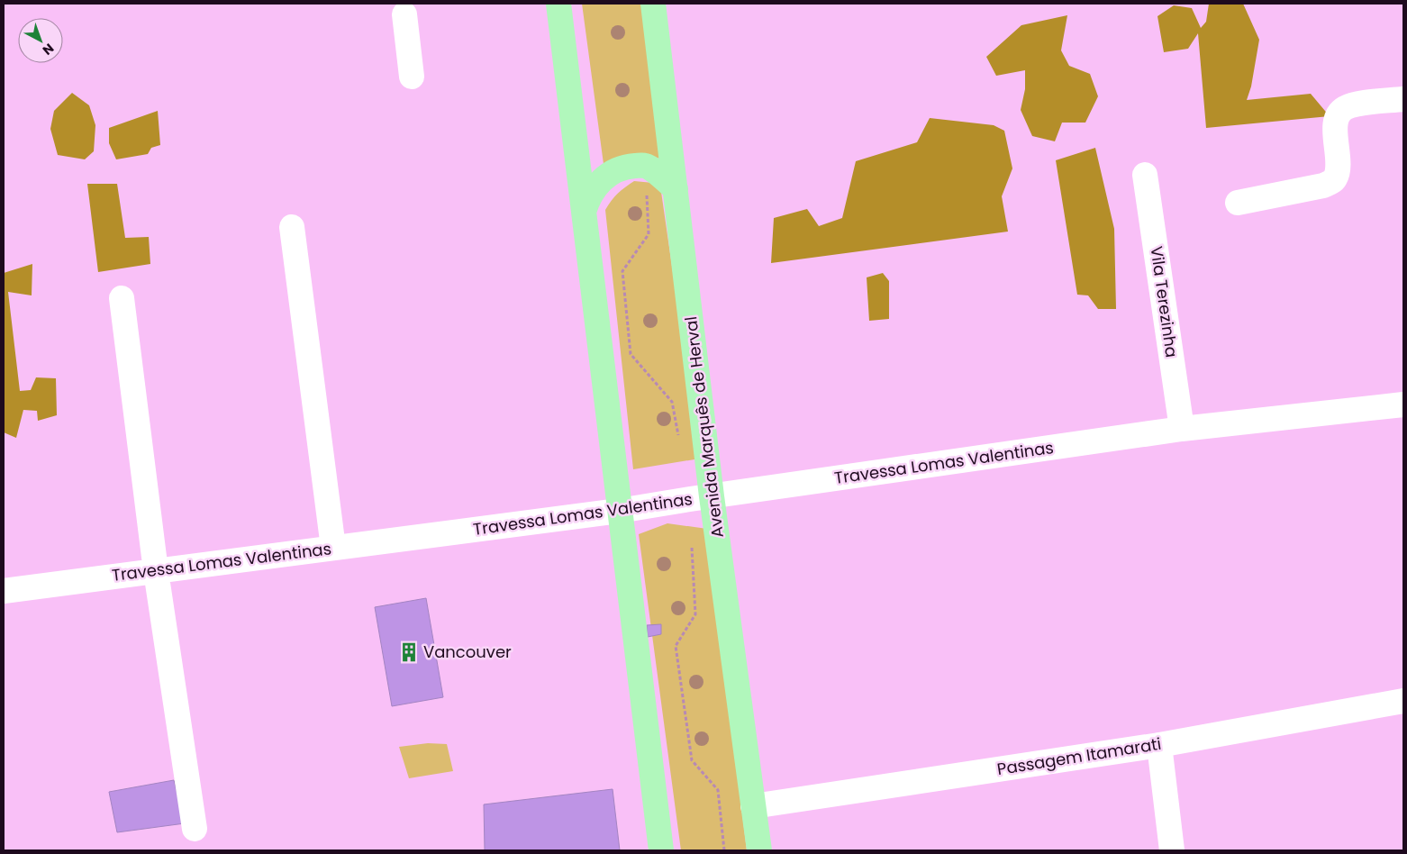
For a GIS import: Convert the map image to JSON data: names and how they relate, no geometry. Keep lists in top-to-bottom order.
{
  "streets": {
    "main road": ["Avenida Marquês de Herval"],
    "street": ["Vila Terezinha", "Travessa Lomas Valentinas", "Passagem Itamarati"]
  },
  "crossings": [
    ["Vila Terezinha", "Travessa Lomas Valentinas"],
    ["Avenida Marquês de Herval", "Travessa Lomas Valentinas"],
    ["Avenida Marquês de Herval", "Passagem Itamarati"]
  ],
  "places": {
    "building": ["Vancouver"]
  },
  "north": "bottom right"
}
